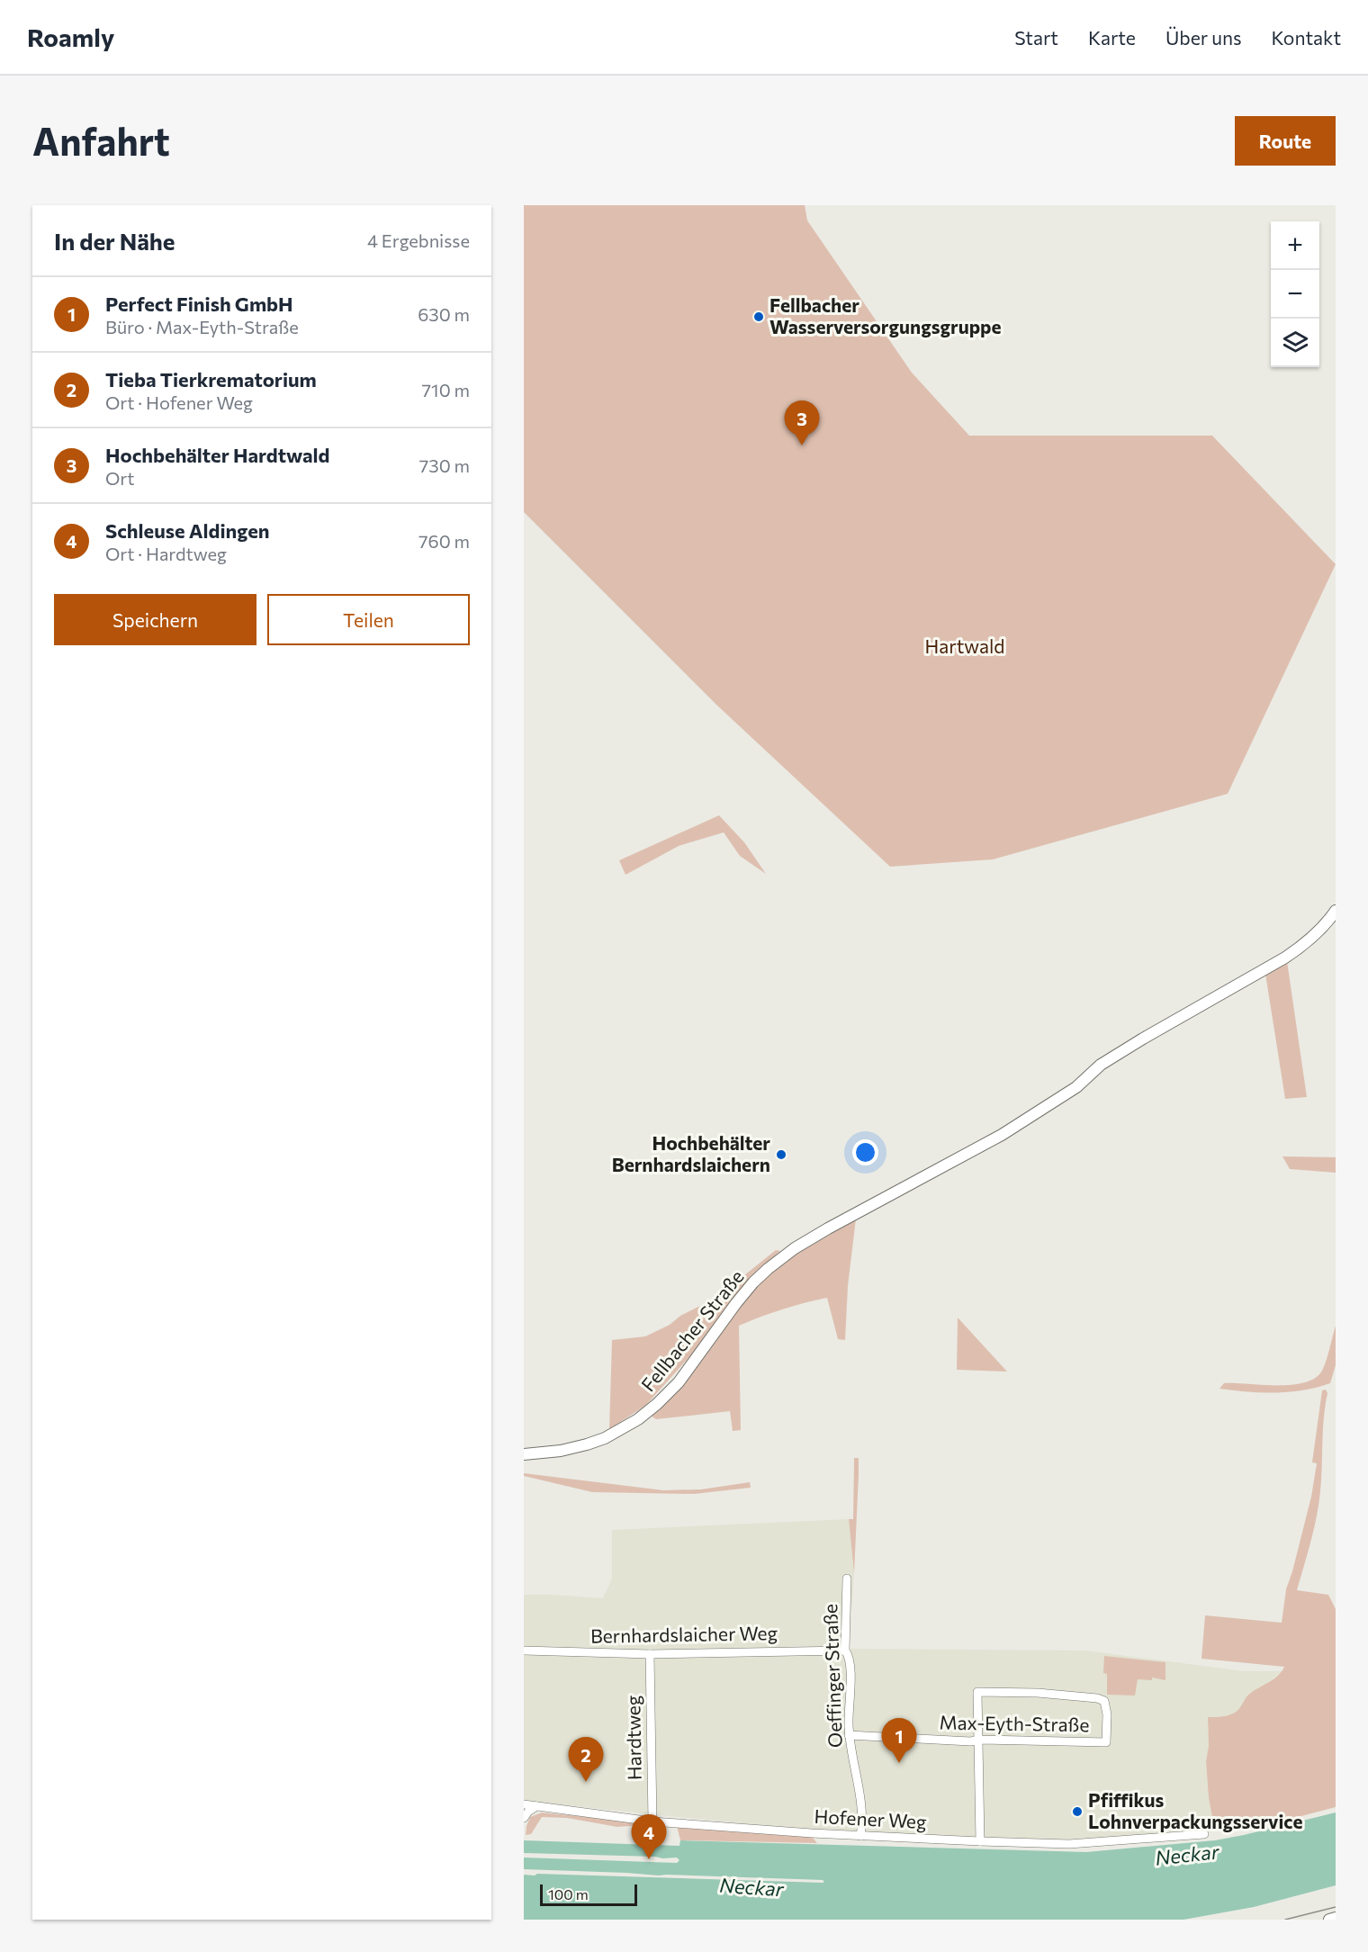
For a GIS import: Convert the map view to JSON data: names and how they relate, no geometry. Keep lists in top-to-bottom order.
{
  "streets": {
    "main road": ["Fellbacher Straße"],
    "street": [
      "Bernhardslaicher Weg",
      "Oeffinger Straße",
      "Max-Eyth-Straße",
      "Hardtweg",
      "Hofener Weg"
    ]
  },
  "crossings": [
    ["Bernhardslaicher Weg", "Oeffinger Straße"],
    ["Bernhardslaicher Weg", "Hardtweg"],
    ["Oeffinger Straße", "Max-Eyth-Straße"],
    ["Oeffinger Straße", "Hofener Weg"],
    ["Hardtweg", "Hofener Weg"]
  ],
  "water": ["Neckar"],
  "parks": ["Hartwald"],
  "places": ["Fellbacher Wasserversorgungsgruppe", "Hochbehälter Bernhardslaichern", "Pfiffikus Lohnverpackungsservice"],
  "scale_bar": "100 m",
  "page": {
    "header": "Roamly",
    "nav": [
      "Start",
      "Karte",
      "Über uns",
      "Kontakt"
    ],
    "buttons": [
      "Route",
      ["Speichern", "Teilen"]
    ],
    "title": "Anfahrt",
    "heading": ["In der Nähe", "4 Ergebnisse"],
    "map_buttons": ["+", "−"],
    "list": [
      {
        "mark": "1",
        "name": "Perfect Finish GmbH",
        "note": "Büro · Max-Eyth-Straße",
        "value": "630 m"
      },
      {
        "mark": "2",
        "name": "Tieba Tierkrematorium",
        "note": "Ort · Hofener Weg",
        "value": "710 m"
      },
      {
        "mark": "3",
        "name": "Hochbehälter Hardtwald",
        "note": "Ort",
        "value": "730 m"
      },
      {
        "mark": "4",
        "name": "Schleuse Aldingen",
        "note": "Ort · Hardtweg",
        "value": "760 m"
      }
    ],
    "pins": [
      "3",
      "1",
      "2",
      "4"
    ],
    "scale": "100 m"
  }
}
